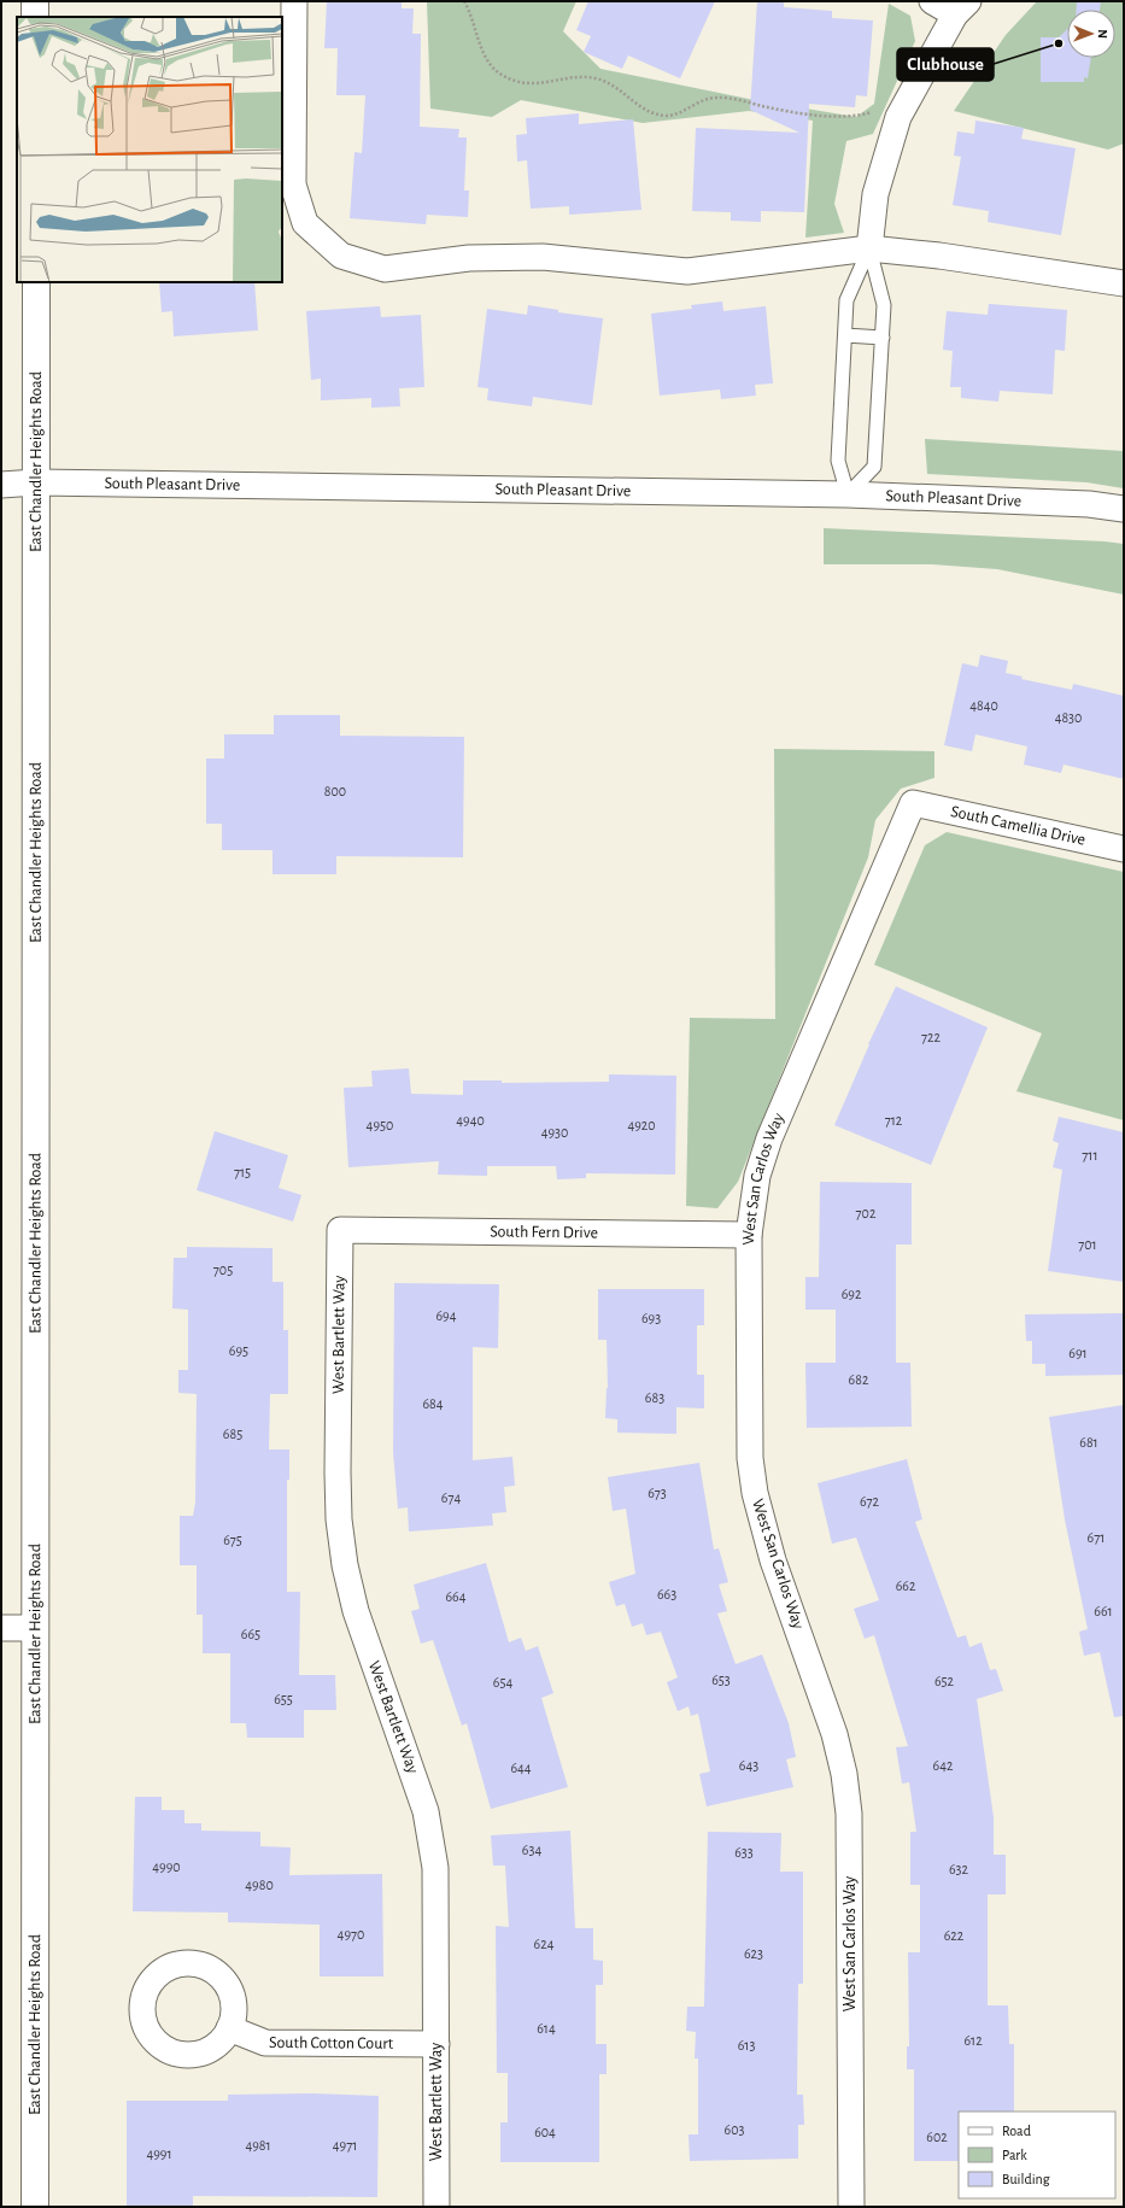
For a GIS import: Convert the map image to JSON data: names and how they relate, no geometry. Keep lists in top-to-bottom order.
{
  "streets": {
    "main road": ["East Chandler Heights Road"],
    "street": [
      "South Pleasant Drive",
      "South Camellia Drive",
      "West San Carlos Way",
      "South Fern Drive",
      "West Bartlett Way",
      "South Cotton Court"
    ]
  },
  "crossings": [
    ["East Chandler Heights Road", "South Pleasant Drive"],
    ["South Camellia Drive", "West San Carlos Way"],
    ["West San Carlos Way", "South Fern Drive"],
    ["South Fern Drive", "West Bartlett Way"],
    ["West Bartlett Way", "South Cotton Court"]
  ],
  "places": ["Clubhouse"],
  "house_numbers": [
    "4840",
    "4830",
    "800",
    "722",
    "4940",
    "712",
    "4950",
    "4920",
    "4930",
    "711",
    "715",
    "702",
    "701",
    "705",
    "692",
    "694",
    "693",
    "695",
    "691",
    "682",
    "683",
    "684",
    "685",
    "681",
    "673",
    "674",
    "672",
    "671",
    "675",
    "662",
    "663",
    "664",
    "661",
    "665",
    "653",
    "652",
    "654",
    "655",
    "643",
    "642",
    "644",
    "634",
    "633",
    "4990",
    "632",
    "4980",
    "4970",
    "622",
    "624",
    "623",
    "614",
    "612",
    "613",
    "603",
    "604",
    "602",
    "4981",
    "4971",
    "4991"
  ],
  "legend": ["Road", "Park", "Building"],
  "north": "right"
}
